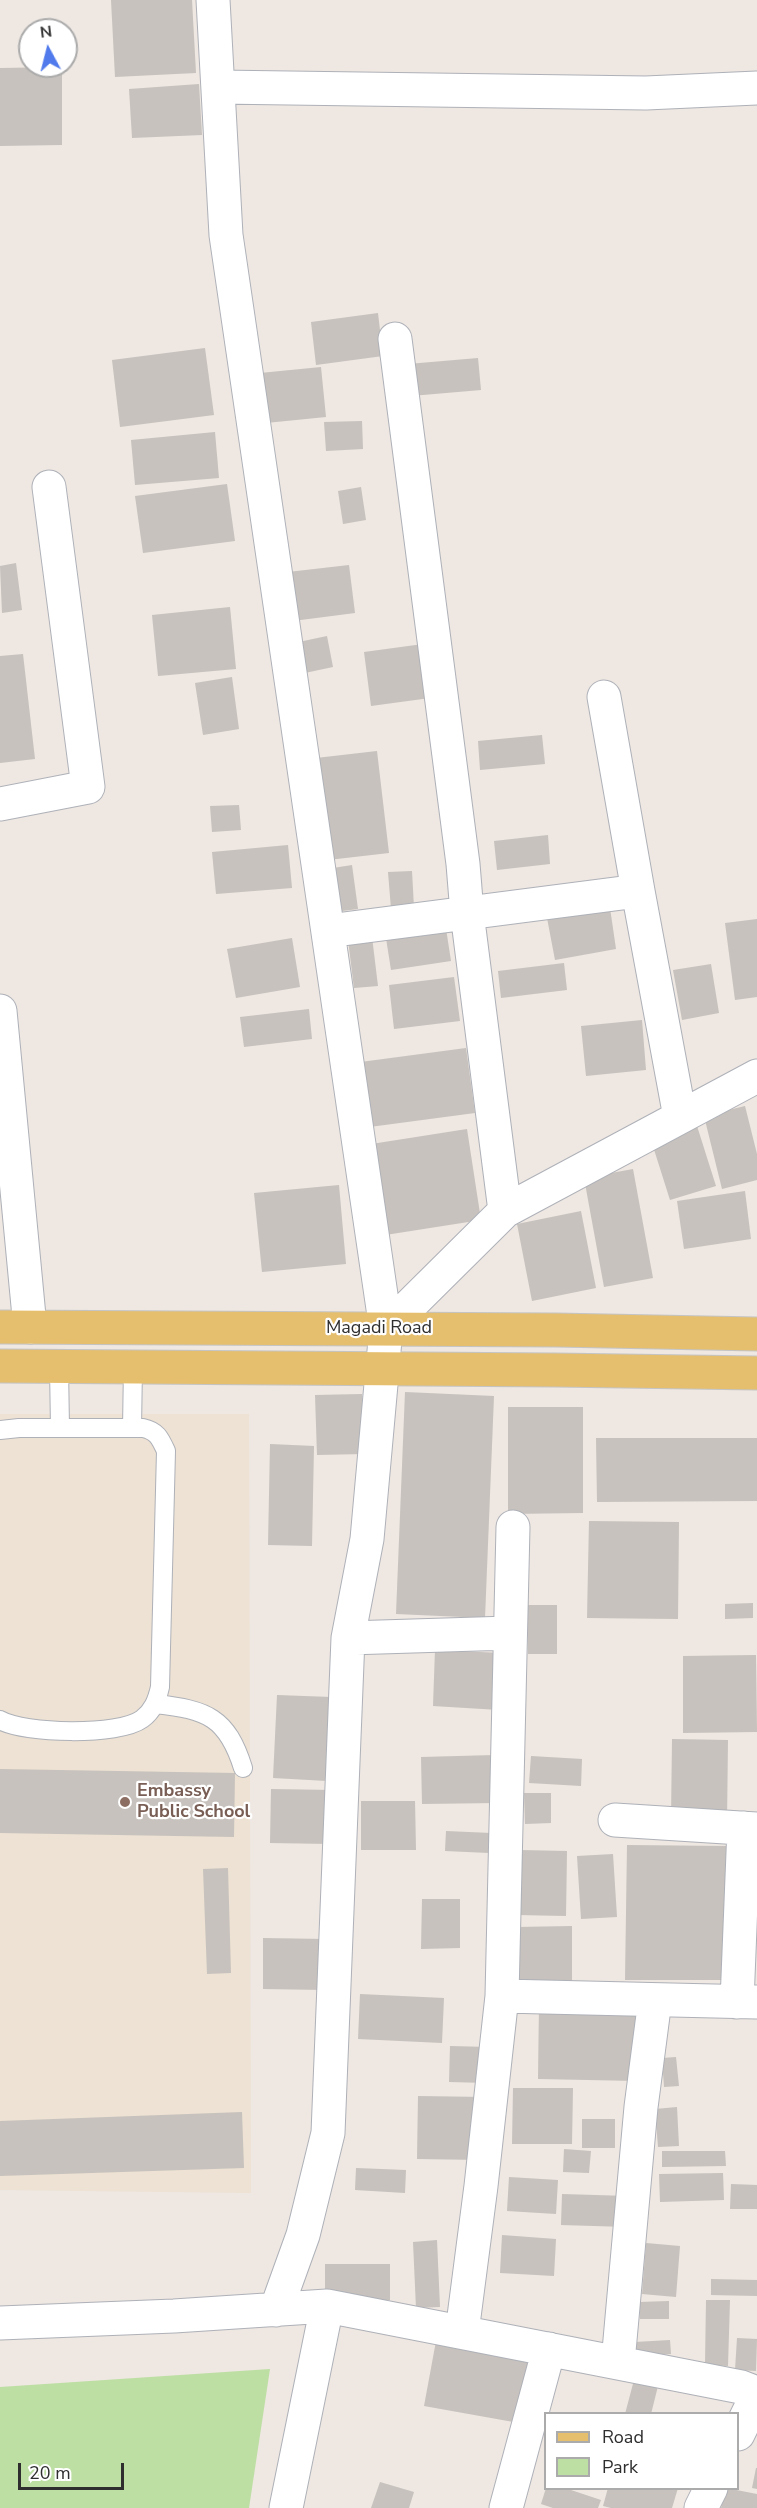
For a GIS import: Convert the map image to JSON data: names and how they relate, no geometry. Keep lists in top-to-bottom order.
{
  "streets": {
    "main road": ["Magadi Road"]
  },
  "places": ["Embassy Public School"],
  "legend": ["Road", "Park"],
  "scale_bar": "20 m",
  "north": "top"
}
